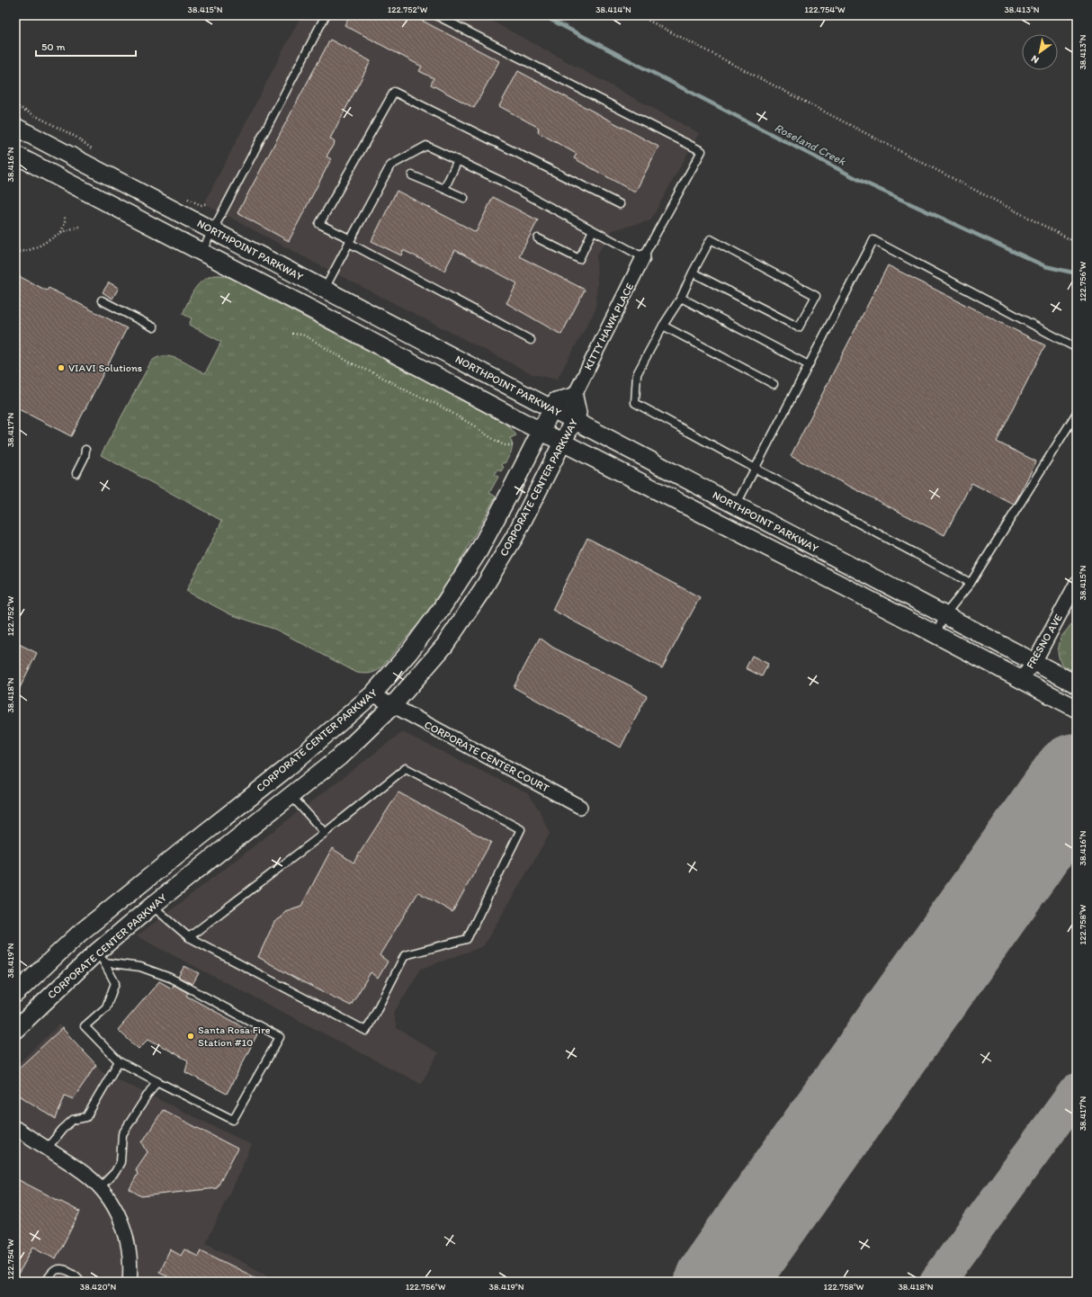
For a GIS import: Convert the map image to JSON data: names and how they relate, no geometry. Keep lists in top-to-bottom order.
{
  "streets": {
    "street": [
      "NORTHPOINT PARKWAY",
      "KITTY HAWK PLACE",
      "CORPORATE CENTER PARKWAY",
      "FRESNO AVE",
      "CORPORATE CENTER COURT"
    ]
  },
  "crossings": [
    ["NORTHPOINT PARKWAY", "CORPORATE CENTER PARKWAY"],
    ["NORTHPOINT PARKWAY", "FRESNO AVE"],
    ["KITTY HAWK PLACE", "CORPORATE CENTER PARKWAY"],
    ["CORPORATE CENTER PARKWAY", "CORPORATE CENTER COURT"]
  ],
  "water": ["Roseland Creek"],
  "places": ["VIAVI Solutions", "Santa Rosa Fire Station #10"],
  "scale_bar": "50 m",
  "north": "bottom left",
  "coordinates": [
    "38.415°N",
    "122.752°W",
    "38.414°N",
    "122.754°W",
    "38.413°N",
    "38.416°N",
    "122.756°W",
    "38.417°N",
    "38.418°N",
    "122.758°W",
    "38.419°N",
    "38.420°N"
  ]
}
